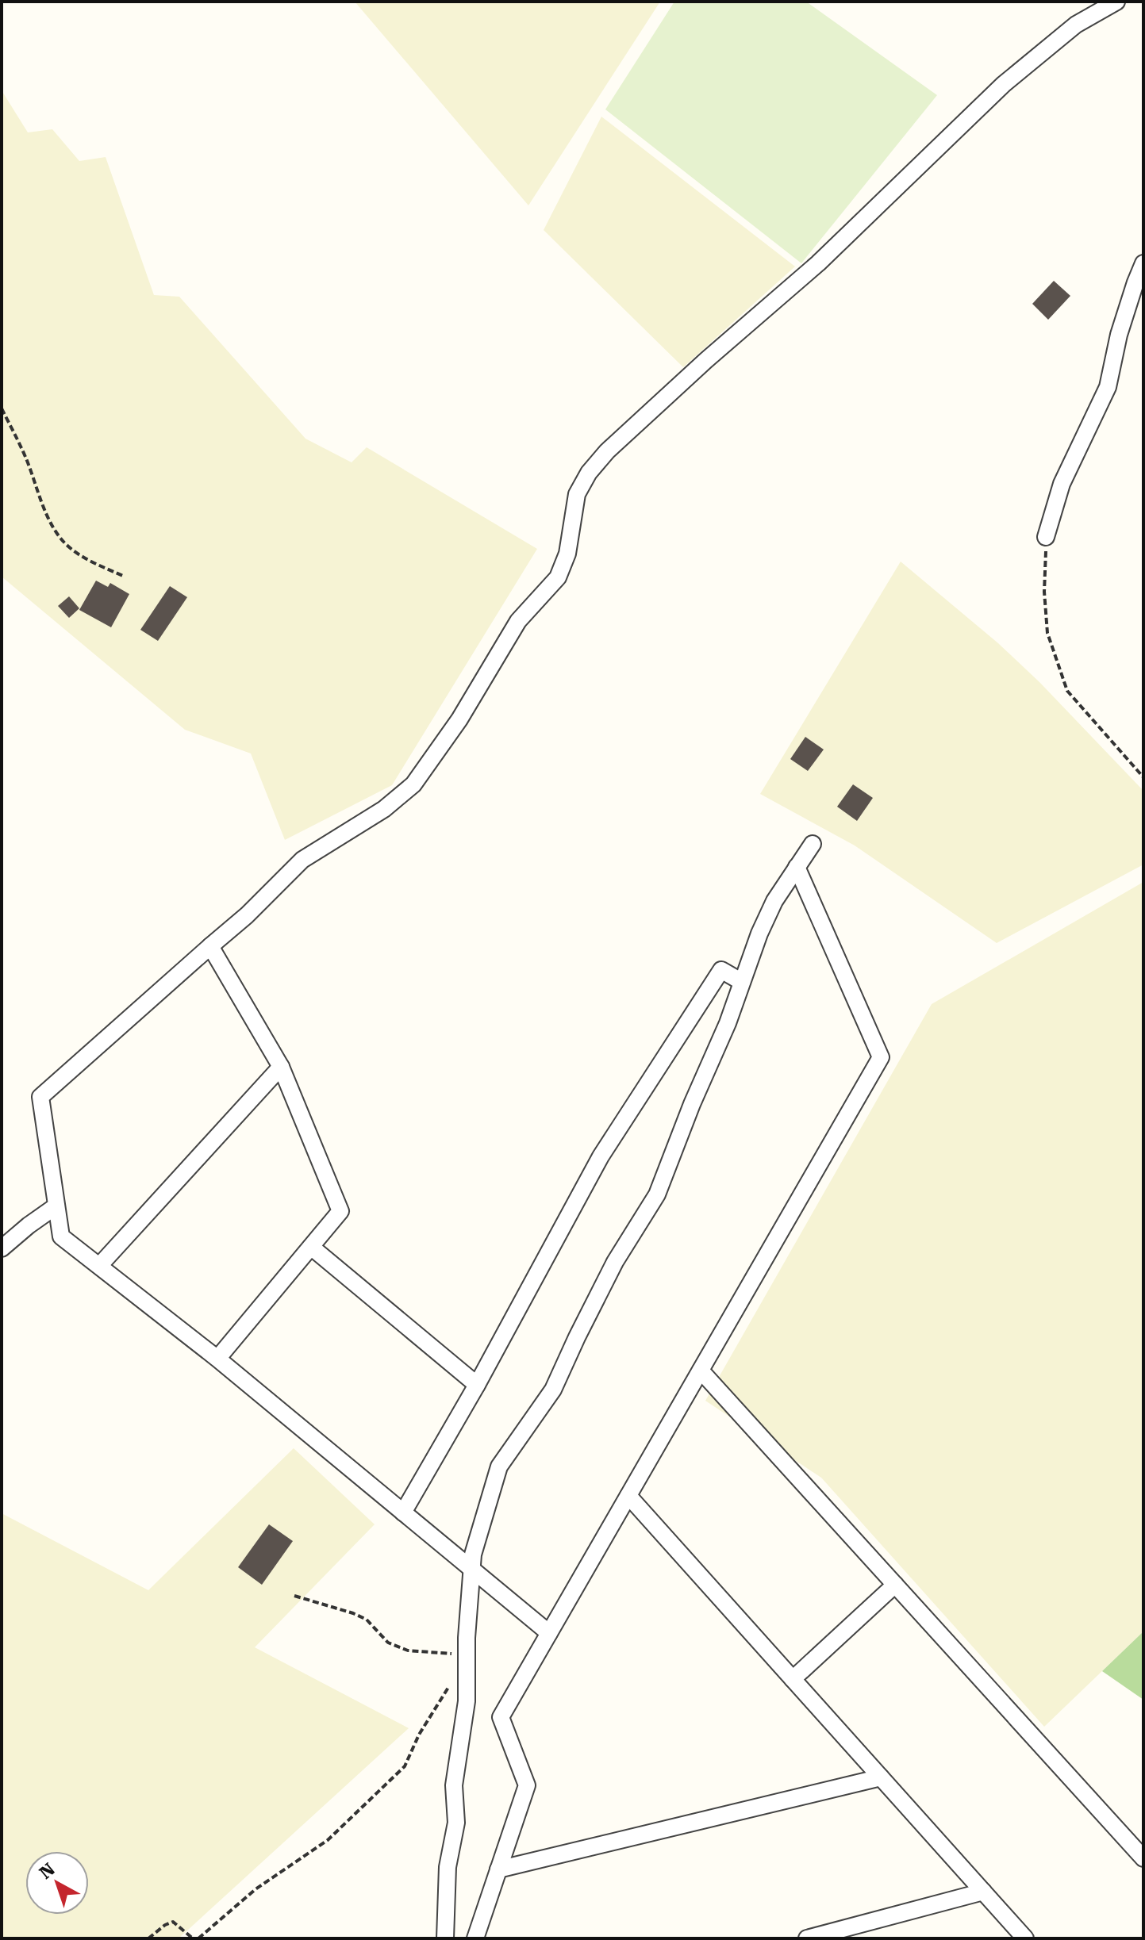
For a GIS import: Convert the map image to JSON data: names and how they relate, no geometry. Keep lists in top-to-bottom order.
{
  "north": "top left"
}
